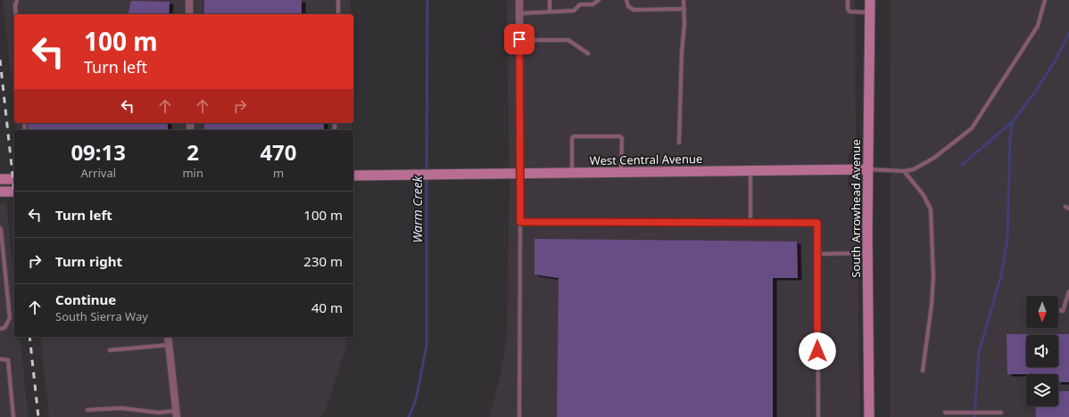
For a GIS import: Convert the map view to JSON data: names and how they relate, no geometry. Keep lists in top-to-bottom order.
{
  "streets": {
    "street": ["West Central Avenue", "South Arrowhead Avenue"]
  },
  "crossings": [
    ["West Central Avenue", "South Arrowhead Avenue"]
  ],
  "water": ["Warm Creek"],
  "north": "bottom",
  "page": {
    "turn": ["100 m", "Turn left"],
    "eta": [
      "09:13",
      "Arrival",
      "2",
      "min",
      "470",
      "m"
    ],
    "list": [
      {
        "name": "Turn left",
        "value": "100 m"
      },
      {
        "name": "Turn right",
        "value": "230 m"
      },
      {
        "name": "Continue",
        "note": "South Sierra Way",
        "value": "40 m"
      }
    ]
  }
}
